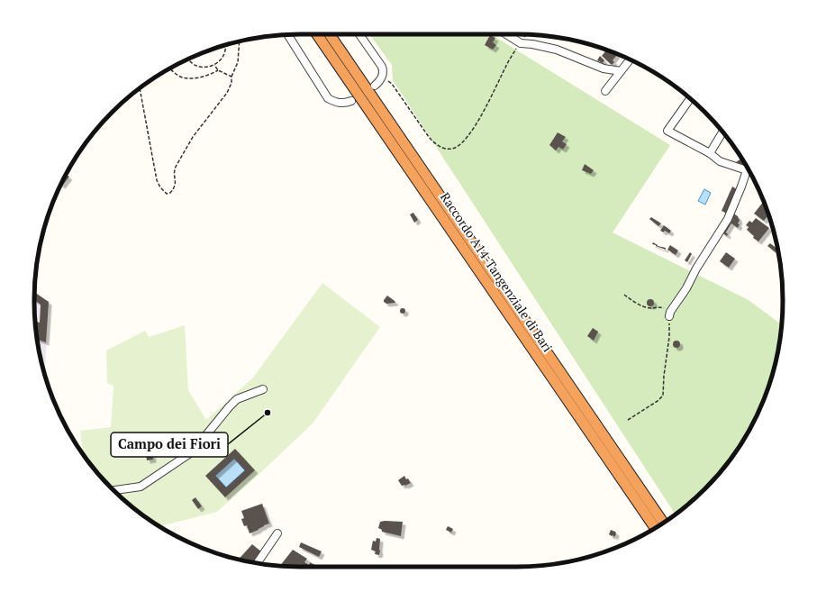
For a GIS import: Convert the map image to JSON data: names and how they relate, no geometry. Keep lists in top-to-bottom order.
{
  "streets": {
    "highway": ["Raccordo A14-Tangenziale di Bari"]
  },
  "places": ["Campo dei Fiori"]
}
